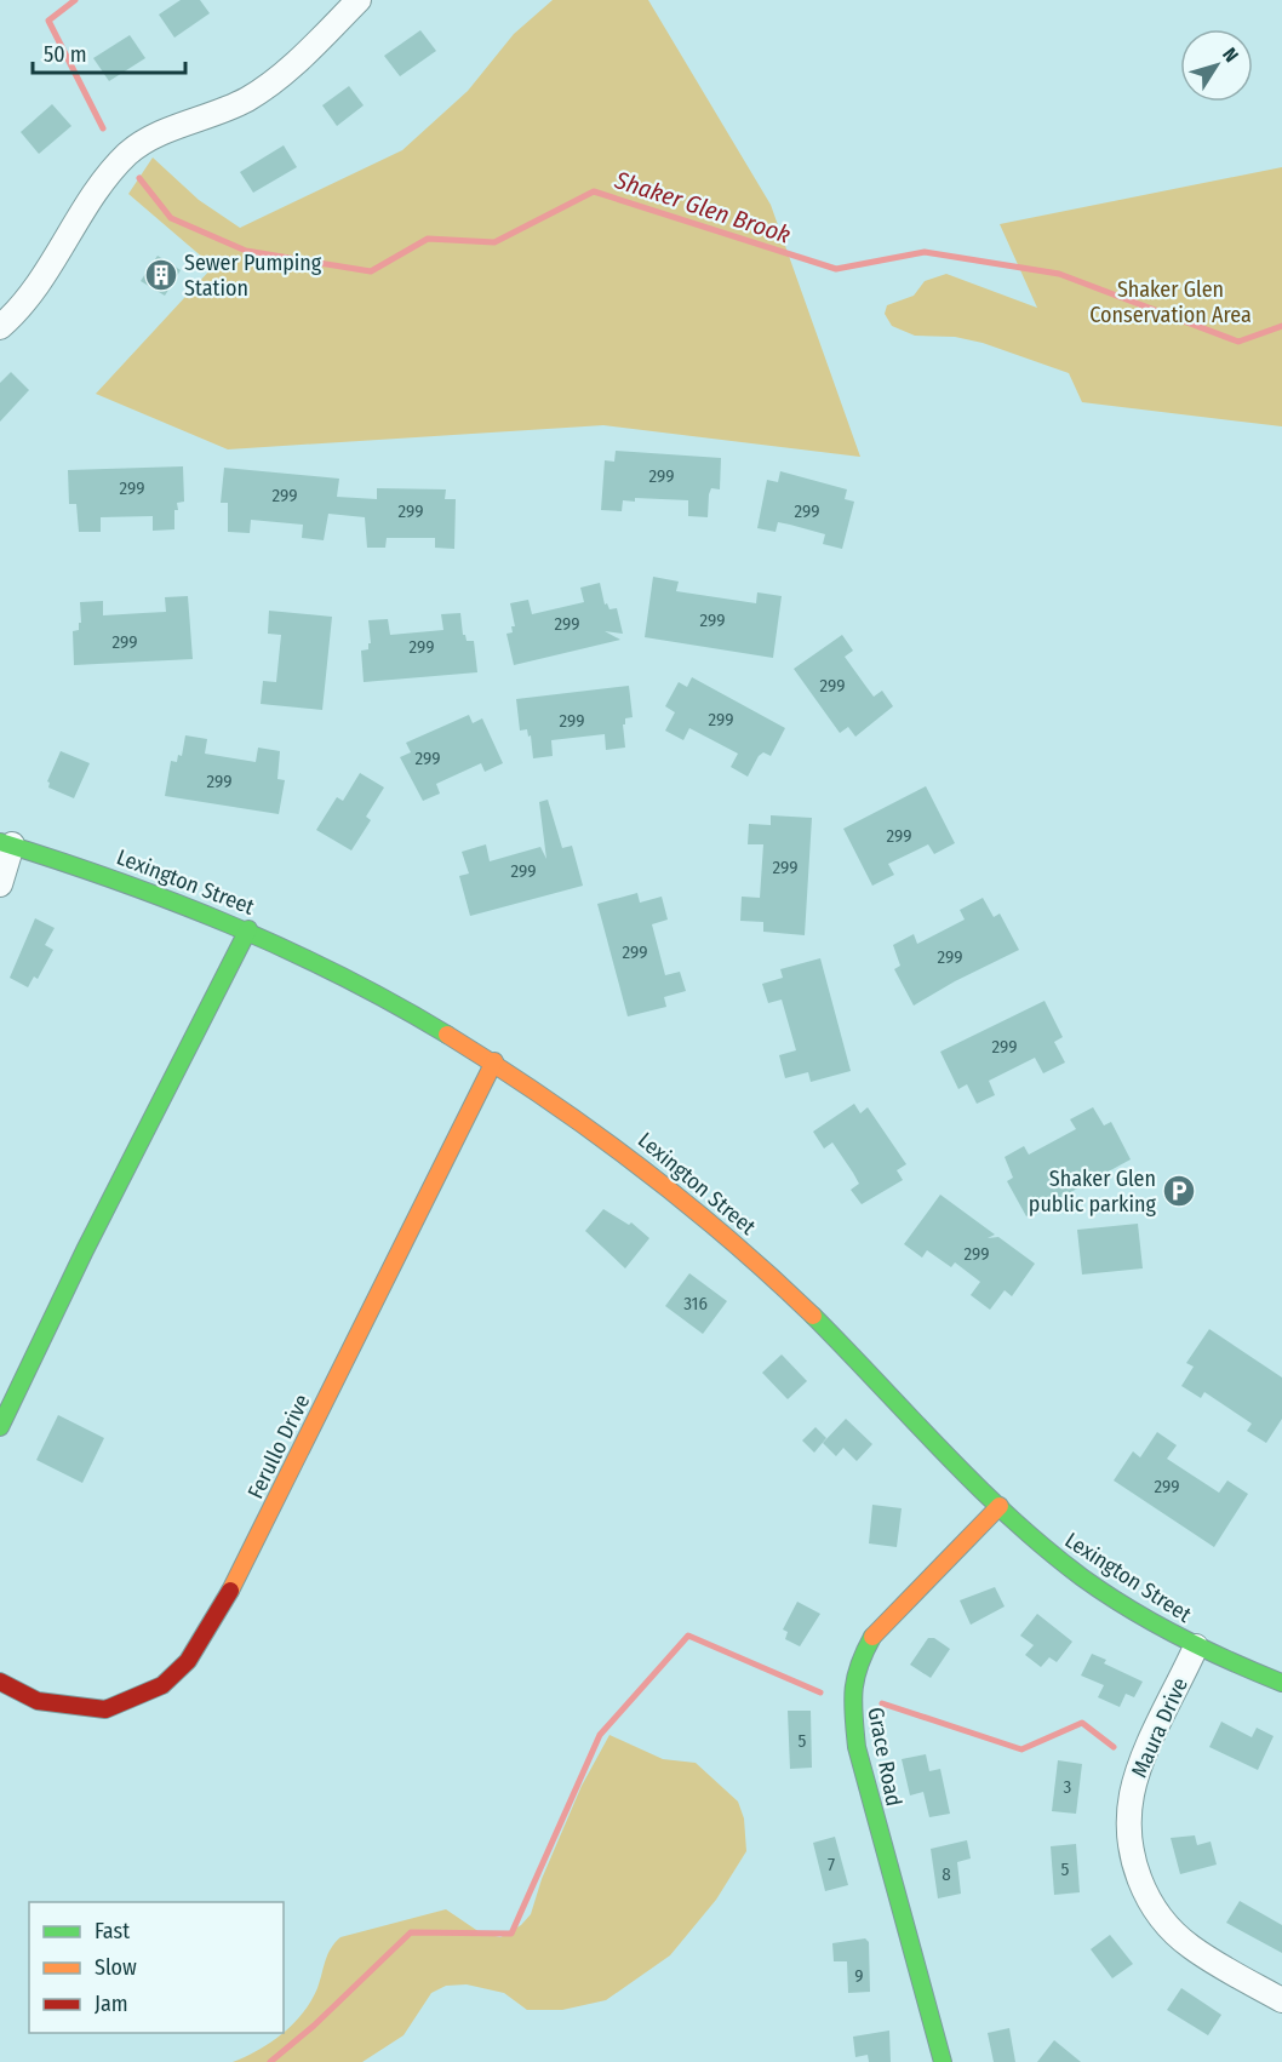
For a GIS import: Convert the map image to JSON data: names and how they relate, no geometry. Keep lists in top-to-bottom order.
{
  "streets": {
    "street": [
      "Lexington Street",
      "Ferullo Drive",
      "Maura Drive",
      "Grace Road"
    ]
  },
  "crossings": [
    ["Lexington Street", "Ferullo Drive"],
    ["Lexington Street", "Maura Drive"],
    ["Lexington Street", "Grace Road"]
  ],
  "water": ["Shaker Glen Brook"],
  "parks": ["Shaker Glen Conservation Area"],
  "places": {
    "building": ["Sewer Pumping Station"],
    "parking": ["Shaker Glen public parking"]
  },
  "house_numbers": [
    "299",
    "299",
    "299",
    "299",
    "299",
    "299",
    "299",
    "299",
    "299",
    "299",
    "299",
    "299",
    "299",
    "299",
    "299",
    "299",
    "299",
    "299",
    "299",
    "299",
    "299",
    "316",
    "299",
    "5",
    "3",
    "7",
    "5",
    "8",
    "9"
  ],
  "legend": ["Fast", "Slow", "Jam"],
  "scale_bar": "50 m",
  "north": "top right"
}
